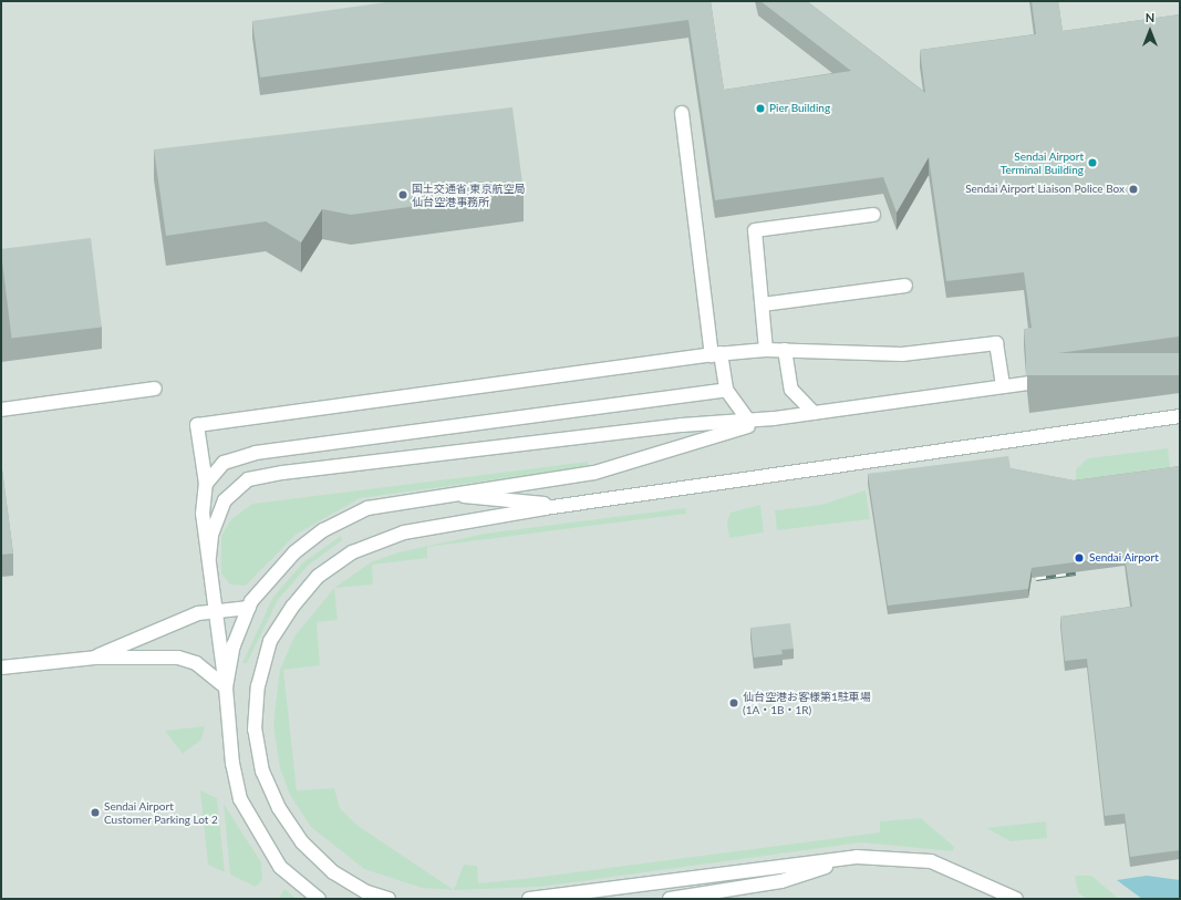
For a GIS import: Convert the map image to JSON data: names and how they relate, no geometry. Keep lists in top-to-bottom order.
{
  "places": [
    "Pier Building",
    "Sendai Airport Terminal Building",
    "Sendai Airport Liaison Police Box",
    "国土交通省 東京航空局 仙台空港事務所",
    "Sendai Airport",
    "仙台空港お客様第1駐車場 (1A・1B・1R)",
    "Sendai Airport Customer Parking Lot 2"
  ],
  "north": "top"
}
